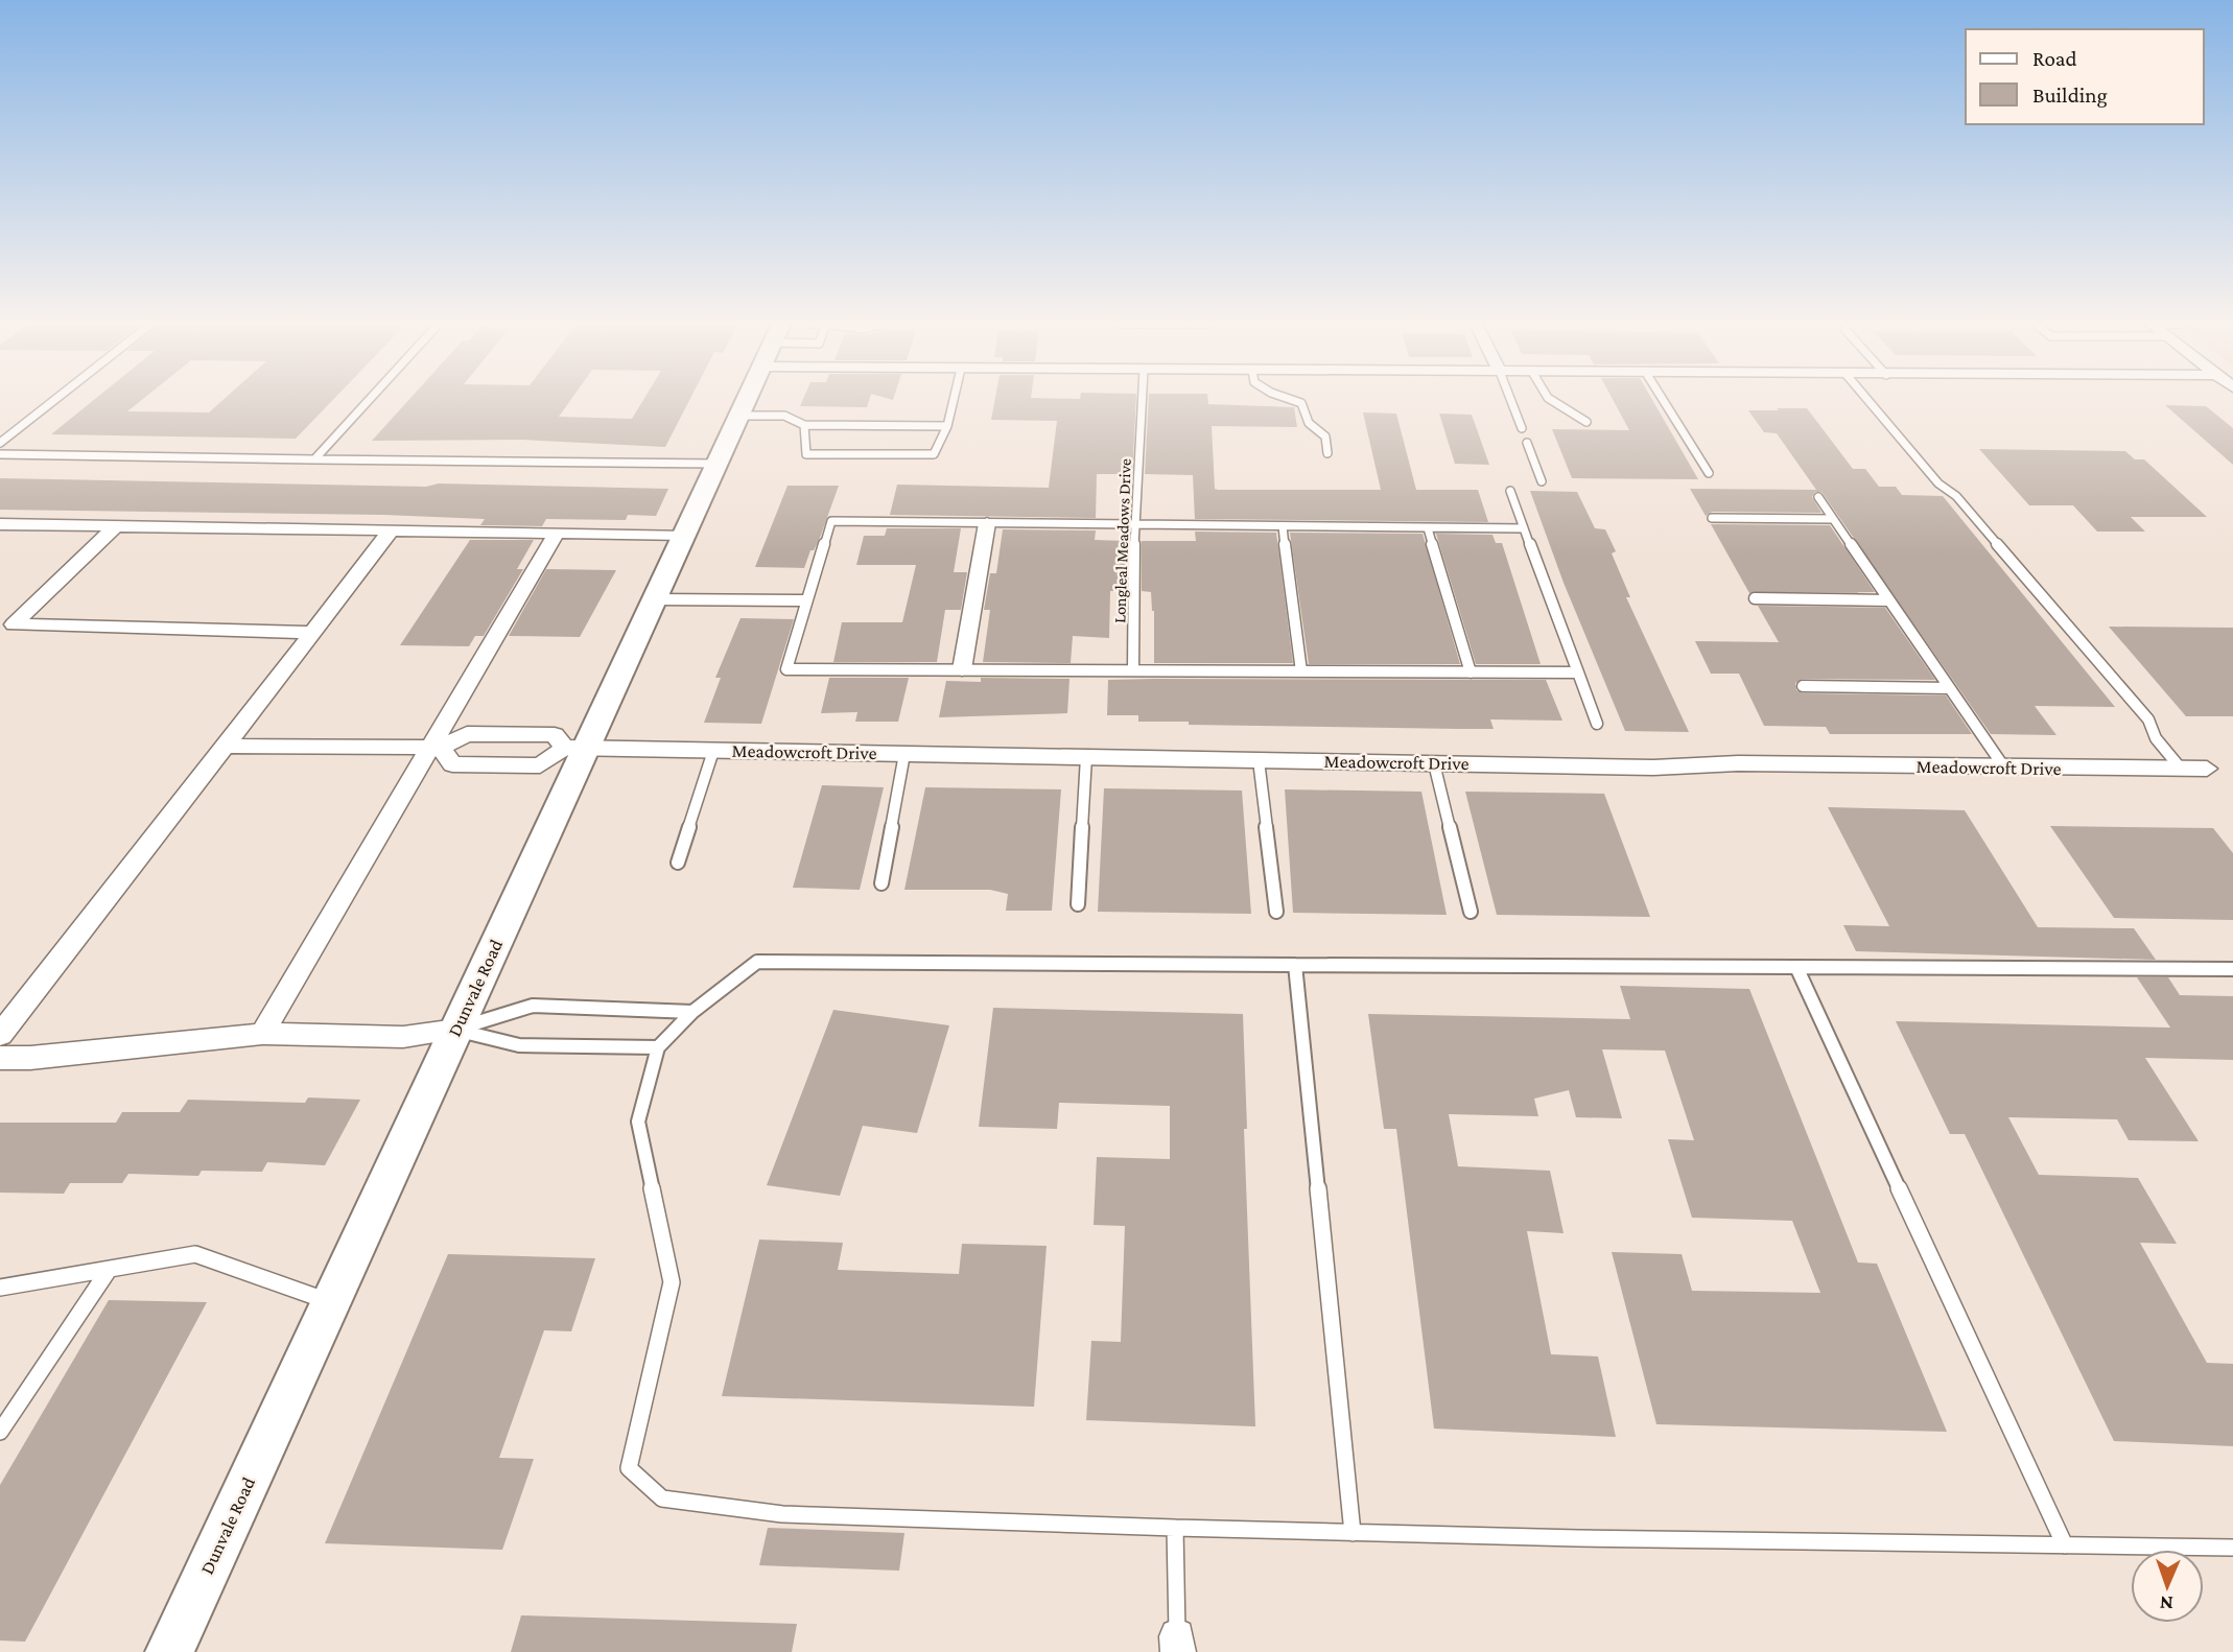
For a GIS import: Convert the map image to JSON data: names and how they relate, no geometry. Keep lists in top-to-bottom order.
{
  "streets": {
    "street": ["Meadowcroft Drive", "Dunvale Road"],
    "lane": ["Longleal Meadows Drive"]
  },
  "crossings": [
    ["Meadowcroft Drive", "Dunvale Road"]
  ],
  "legend": ["Road", "Building"],
  "north": "bottom"
}
